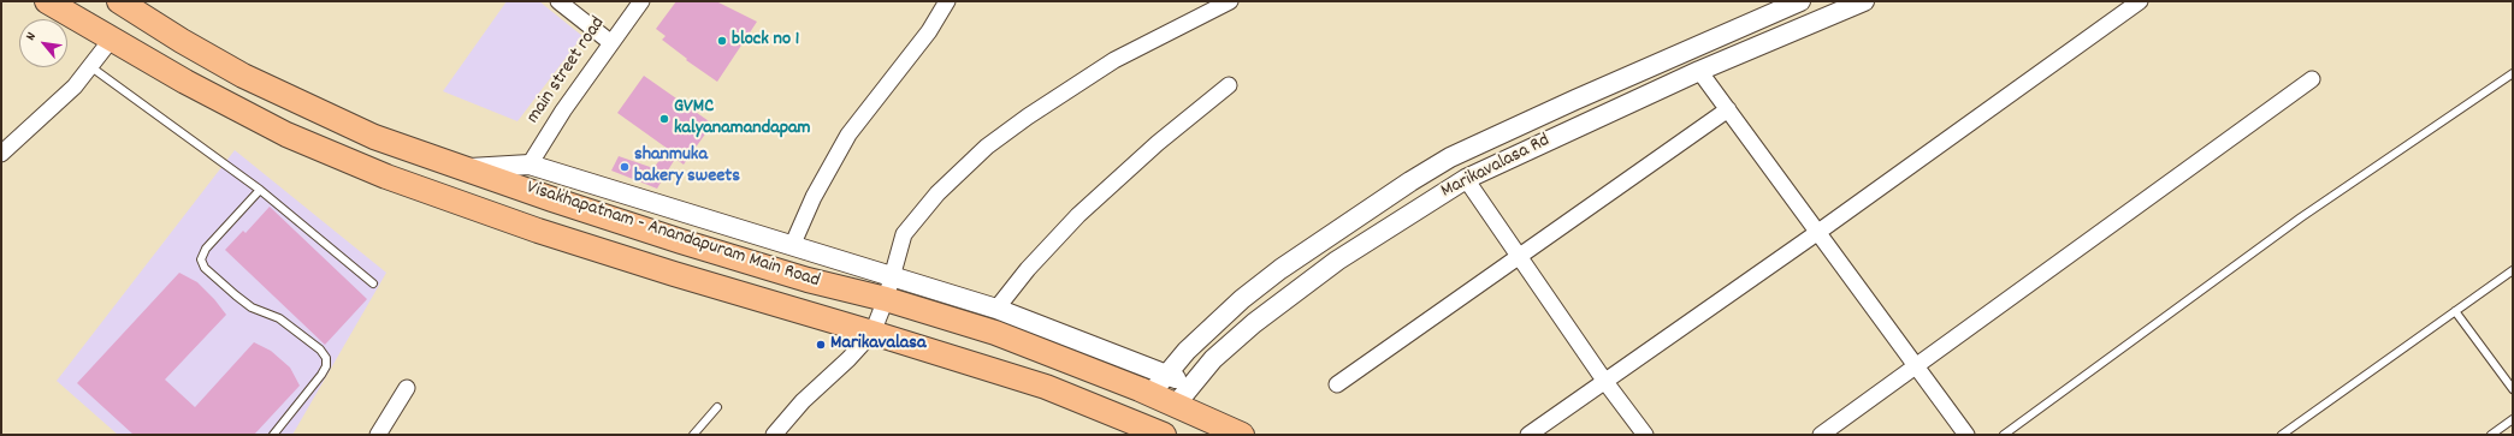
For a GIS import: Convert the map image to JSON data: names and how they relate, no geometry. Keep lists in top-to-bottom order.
{
  "streets": {
    "main road": ["Visakhapatnam - Anandapuram Main Road"],
    "street": ["main street road", "Marikavalasa Rd"]
  },
  "crossings": [
    ["Marikavalasa Rd", "Visakhapatnam - Anandapuram Main Road"]
  ],
  "places": [
    "block no 1",
    "GVMC kalyanamandapam",
    "shanmuka bakery sweets",
    "Marikavalasa"
  ],
  "north": "top left"
}
